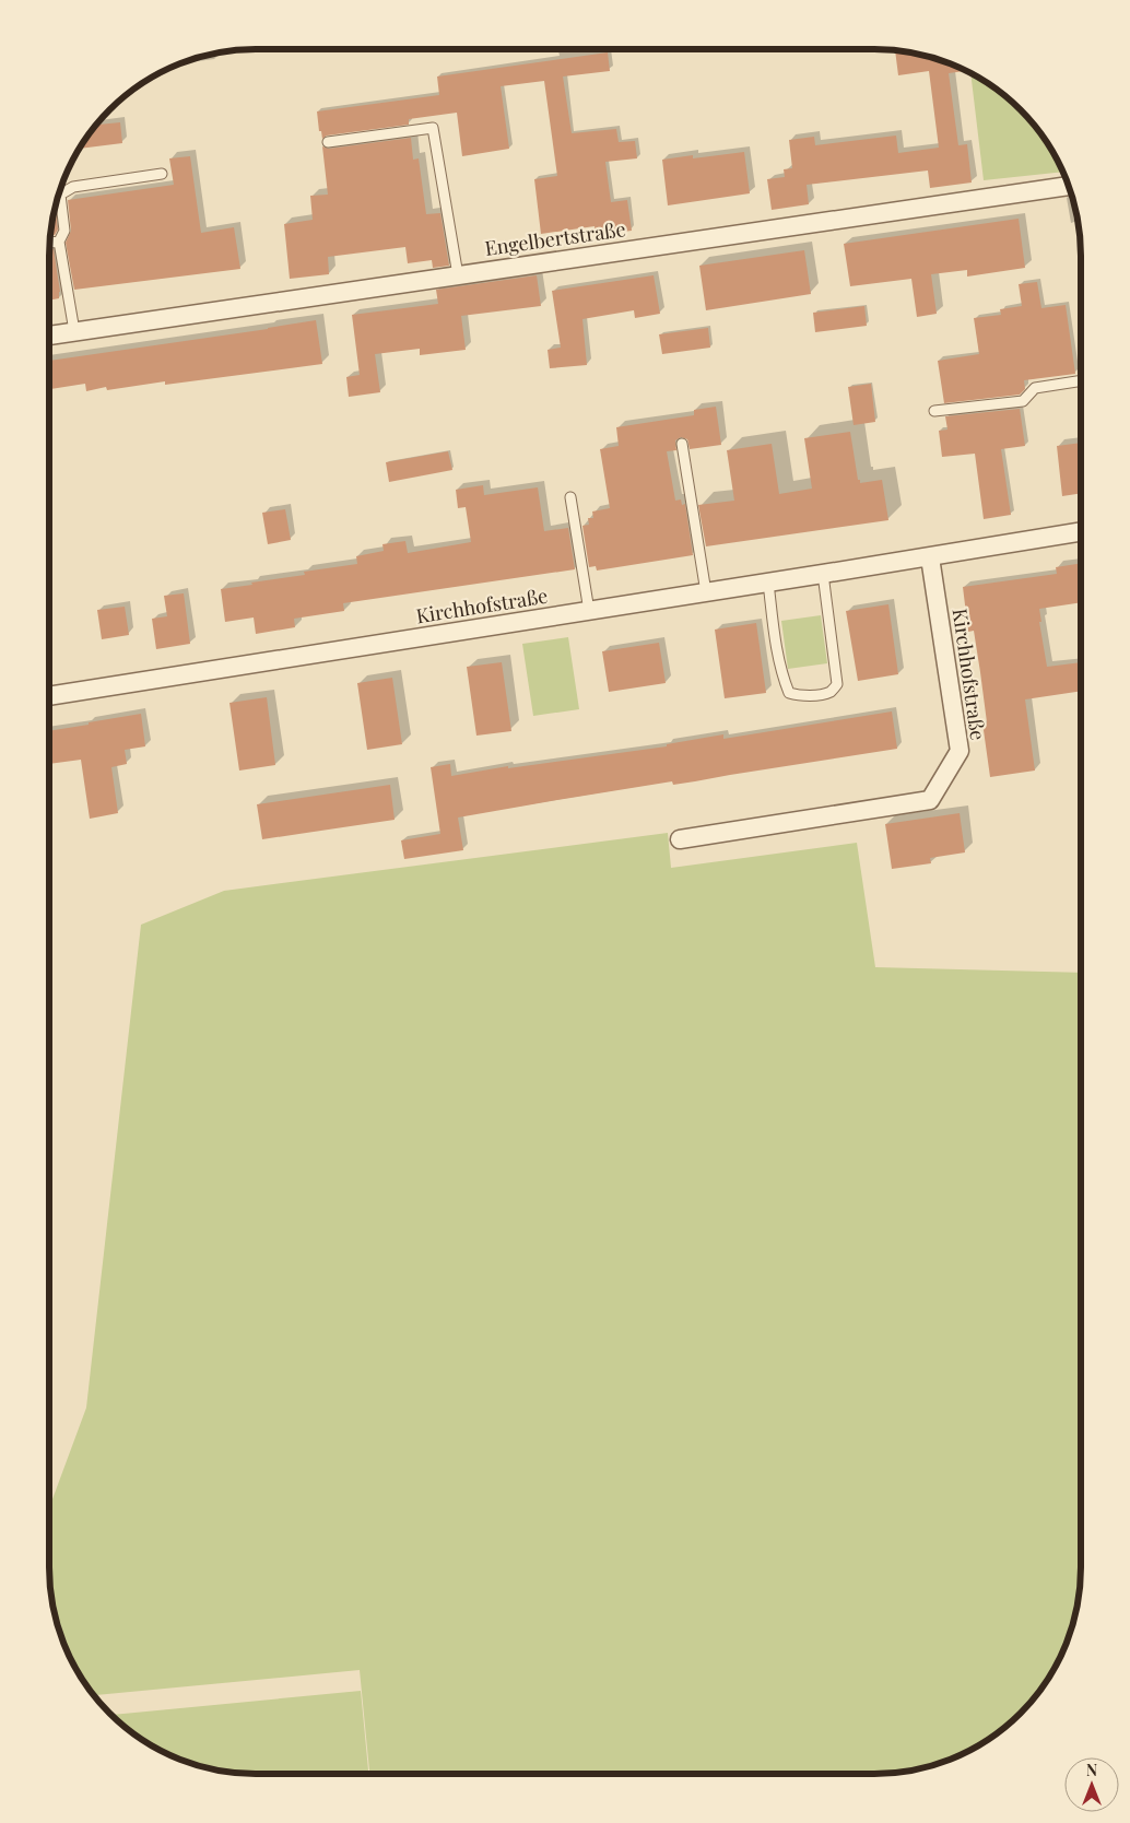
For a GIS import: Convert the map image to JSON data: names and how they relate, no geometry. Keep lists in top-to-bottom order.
{
  "streets": {
    "street": ["Engelbertstraße", "Kirchhofstraße"]
  },
  "north": "top"
}
